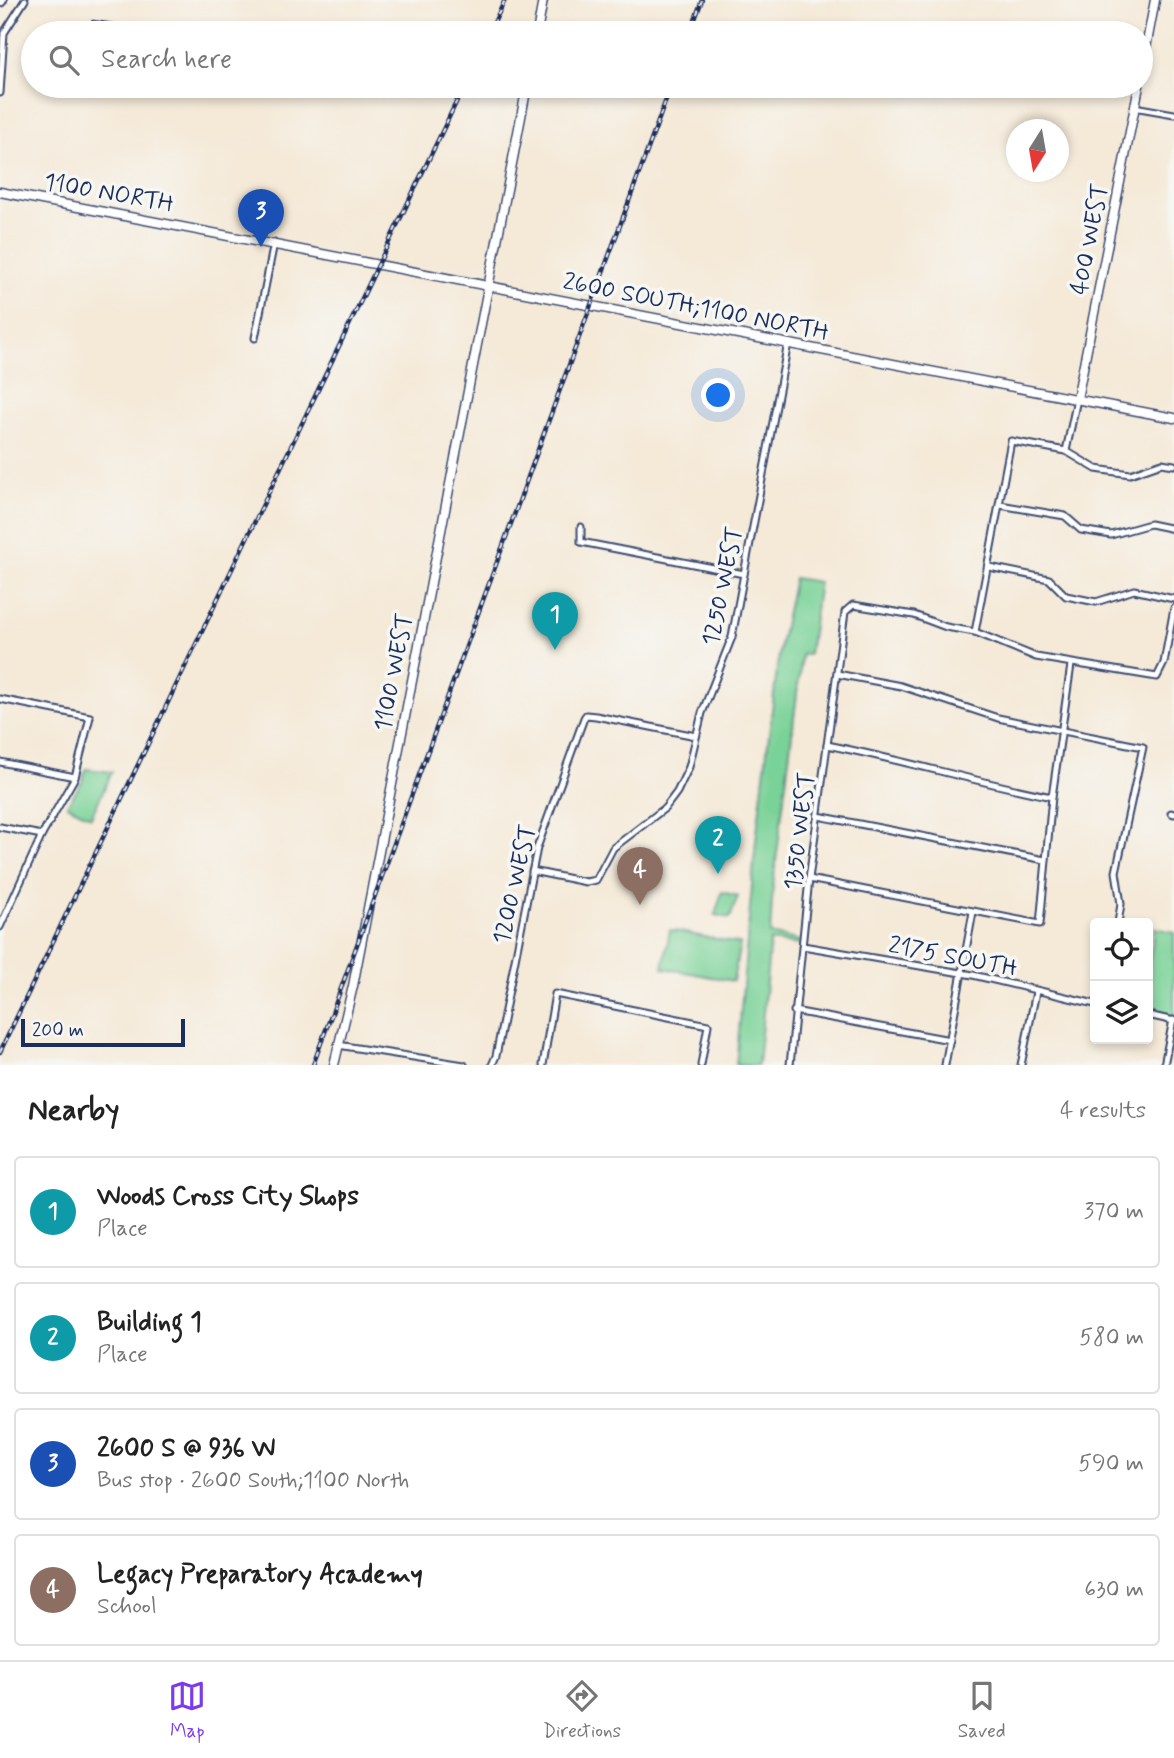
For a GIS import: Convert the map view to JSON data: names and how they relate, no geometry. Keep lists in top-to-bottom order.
{
  "streets": {
    "street": [
      "1100 NORTH",
      "400 WEST",
      "2600 SOUTH;1100 NORTH",
      "1250 WEST",
      "1100 WEST",
      "1350 WEST",
      "1200 WEST",
      "2175 SOUTH"
    ]
  },
  "crossings": [
    ["1100 NORTH", "2600 SOUTH;1100 NORTH"],
    ["400 WEST", "2600 SOUTH;1100 NORTH"],
    ["2600 SOUTH;1100 NORTH", "1250 WEST"],
    ["2600 SOUTH;1100 NORTH", "1100 WEST"],
    ["1250 WEST", "1200 WEST"],
    ["1350 WEST", "2175 SOUTH"]
  ],
  "scale_bar": "200 m",
  "north": "bottom",
  "page": {
    "search": "Search here",
    "pins": [
      "3",
      "1",
      "2",
      "4"
    ],
    "scale": "200 m",
    "heading": ["Nearby", "4 results"],
    "list": [
      {
        "mark": "1",
        "name": "Woods Cross City Shops",
        "note": "Place",
        "value": "370 m"
      },
      {
        "mark": "2",
        "name": "Building 1",
        "note": "Place",
        "value": "580 m"
      },
      {
        "mark": "3",
        "name": "2600 S @ 936 W",
        "note": "Bus stop · 2600 South;1100 North",
        "value": "590 m"
      },
      {
        "mark": "4",
        "name": "Legacy Preparatory Academy",
        "note": "School",
        "value": "630 m"
      }
    ],
    "nav": ["Map", "Directions", "Saved"]
  }
}
